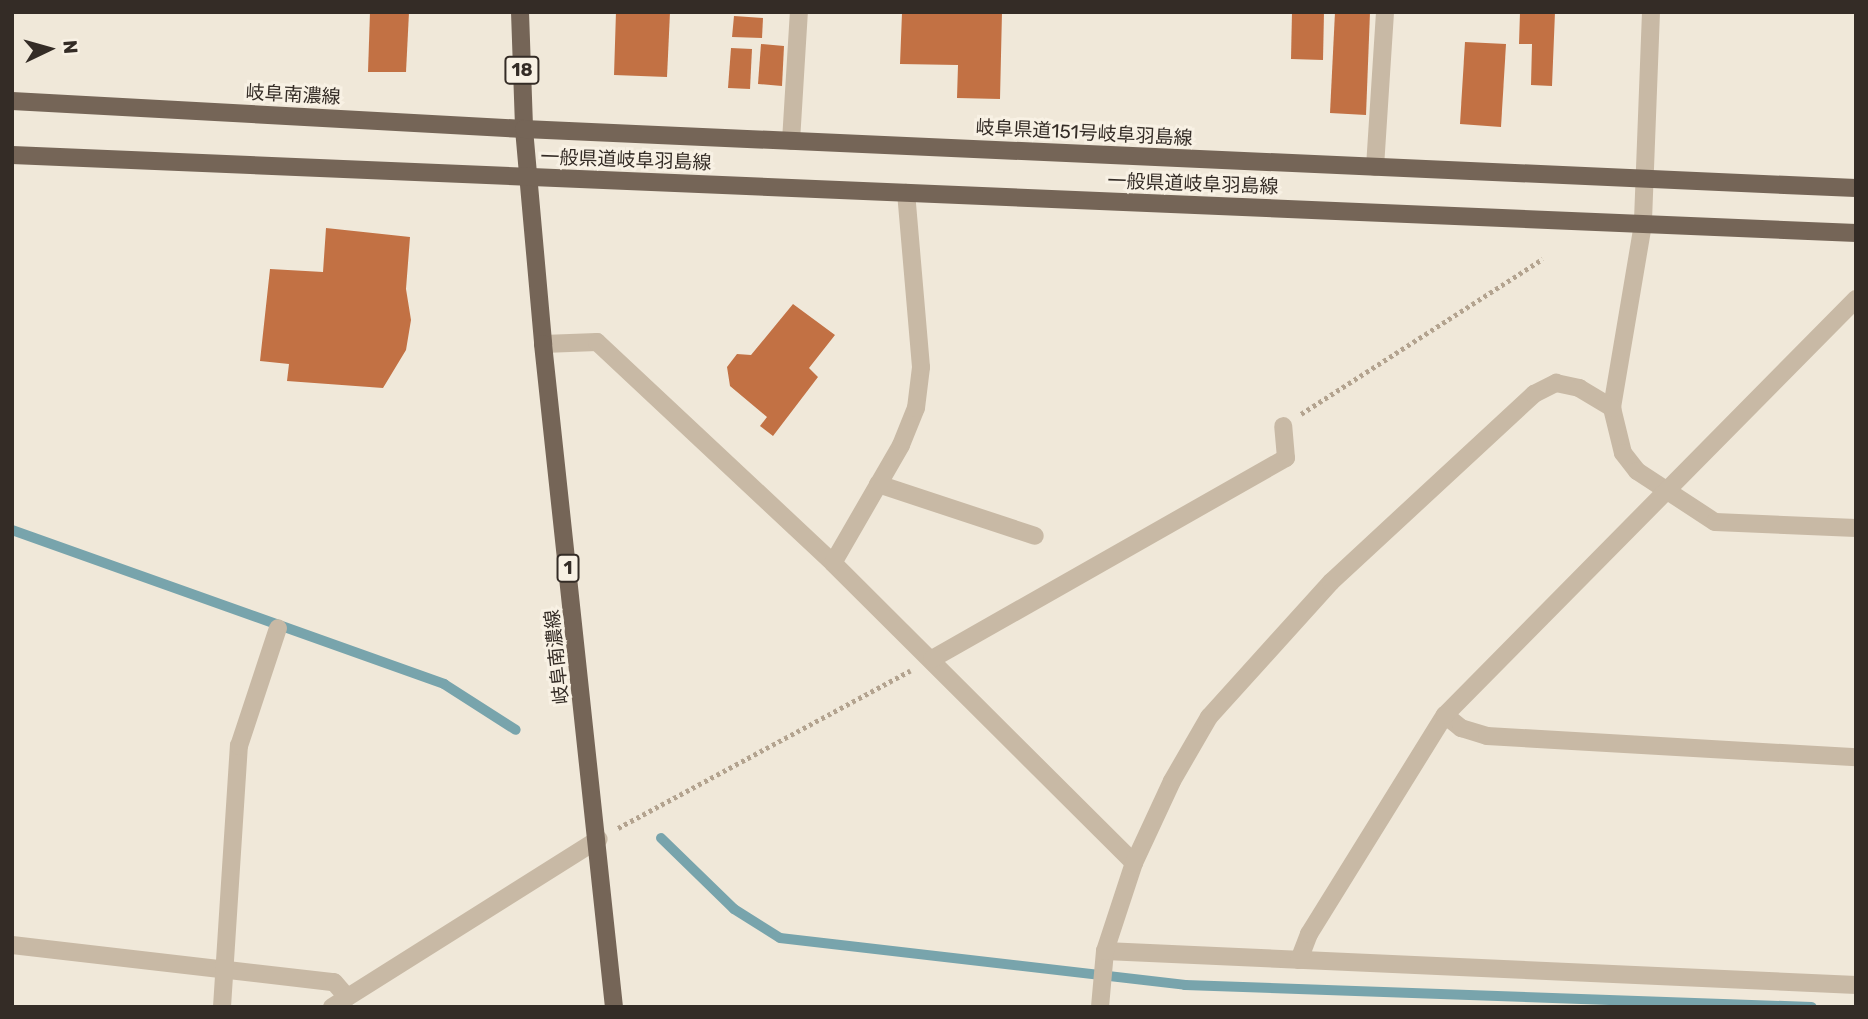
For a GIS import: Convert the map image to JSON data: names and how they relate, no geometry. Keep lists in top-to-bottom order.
{
  "streets": {
    "main road": [
      "18",
      "岐阜南濃線",
      "岐阜県道151号岐阜羽島線",
      "一般県道岐阜羽島線",
      "1"
    ]
  },
  "crossings": [
    ["18", "岐阜南濃線"],
    ["18", "岐阜県道151号岐阜羽島線"],
    ["岐阜南濃線", "岐阜県道151号岐阜羽島線"],
    ["岐阜南濃線", "一般県道岐阜羽島線"]
  ],
  "north": "right"
}
